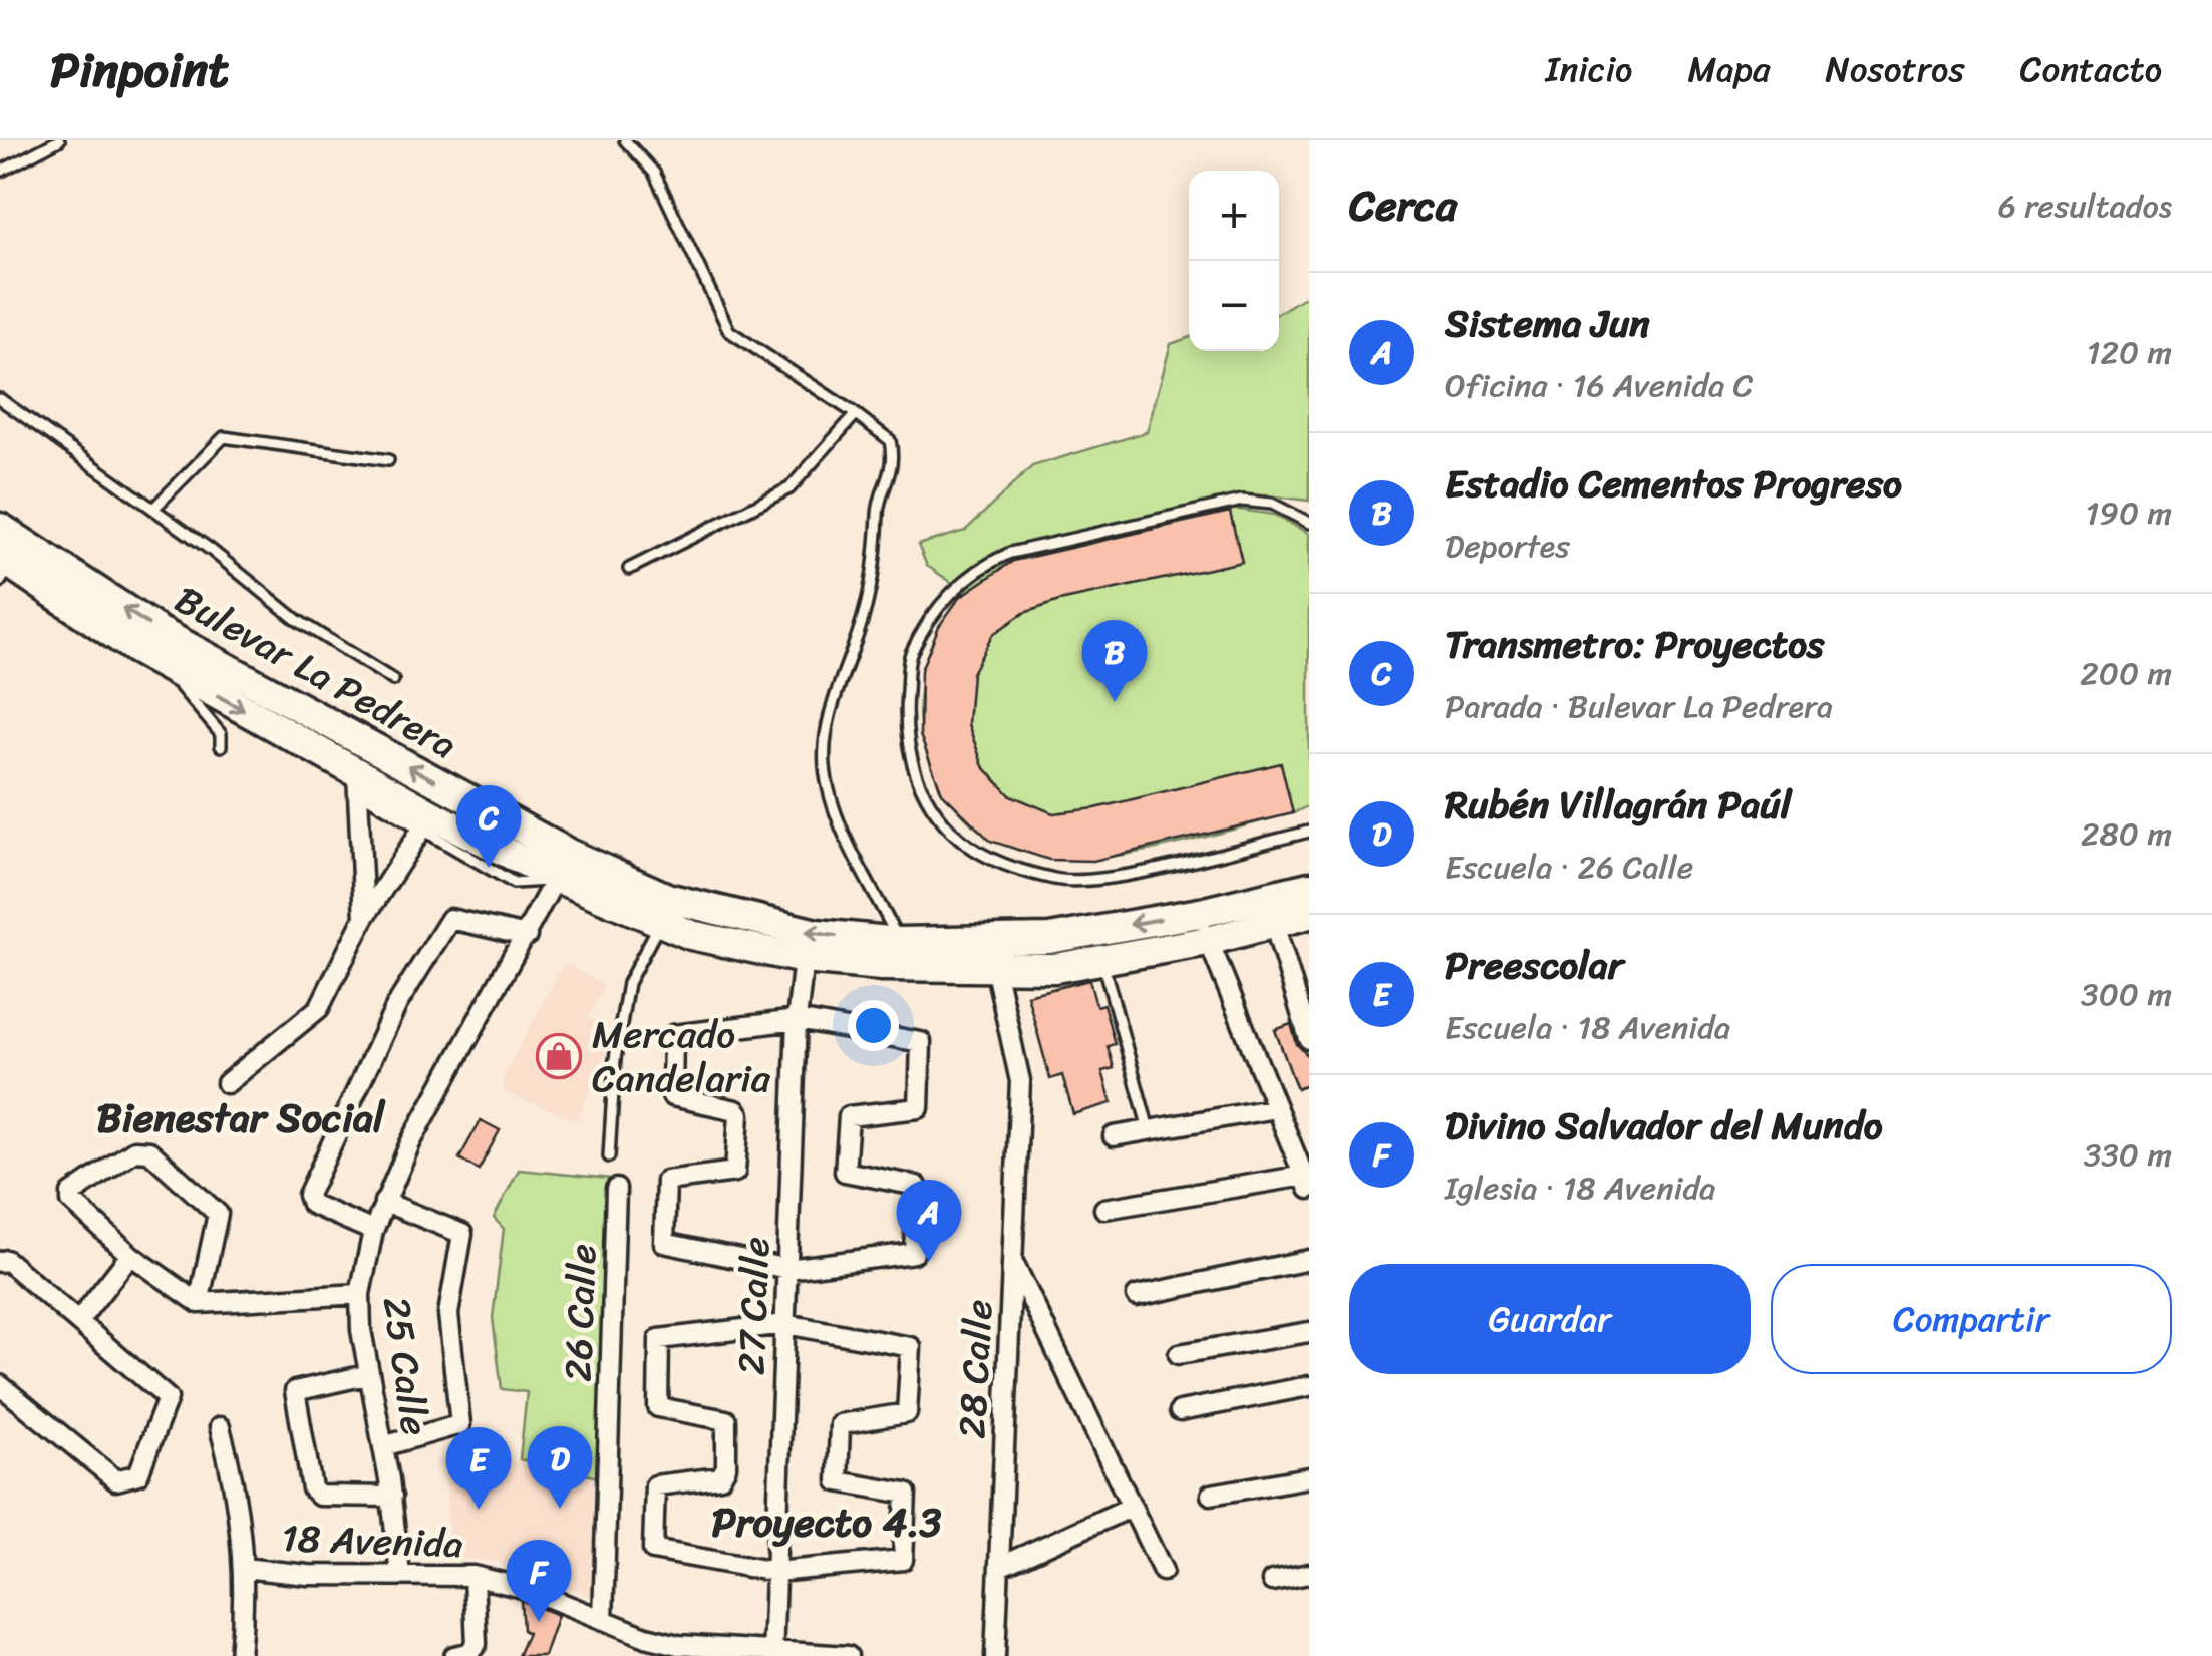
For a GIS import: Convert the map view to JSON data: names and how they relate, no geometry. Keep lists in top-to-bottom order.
{
  "streets": {
    "main road": ["Bulevar La Pedrera"],
    "street": [
      "27 Calle",
      "26 Calle",
      "25 Calle",
      "28 Calle",
      "18 Avenida"
    ]
  },
  "crossings": [
    ["Bulevar La Pedrera", "27 Calle"],
    ["Bulevar La Pedrera", "25 Calle"],
    ["Bulevar La Pedrera", "28 Calle"],
    ["27 Calle", "18 Avenida"],
    ["26 Calle", "18 Avenida"],
    ["25 Calle", "18 Avenida"]
  ],
  "districts": ["Bienestar Social", "Proyecto 4.3"],
  "places": {
    "shop": ["Mercado Candelaria"]
  },
  "page": {
    "header": "Pinpoint",
    "nav": [
      "Inicio",
      "Mapa",
      "Nosotros",
      "Contacto"
    ],
    "heading": ["Cerca", "6 resultados"],
    "map_buttons": ["+", "−"],
    "list": [
      {
        "mark": "A",
        "name": "Sistema Jun",
        "note": "Oficina · 16 Avenida C",
        "value": "120 m"
      },
      {
        "mark": "B",
        "name": "Estadio Cementos Progreso",
        "note": "Deportes",
        "value": "190 m"
      },
      {
        "mark": "C",
        "name": "Transmetro: Proyectos",
        "note": "Parada · Bulevar La Pedrera",
        "value": "200 m"
      },
      {
        "mark": "D",
        "name": "Rubén Villagrán Paúl",
        "note": "Escuela · 26 Calle",
        "value": "280 m"
      },
      {
        "mark": "E",
        "name": "Preescolar",
        "note": "Escuela · 18 Avenida",
        "value": "300 m"
      },
      {
        "mark": "F",
        "name": "Divino Salvador del Mundo",
        "note": "Iglesia · 18 Avenida",
        "value": "330 m"
      }
    ],
    "pins": [
      "B",
      "C",
      "A",
      "D",
      "E",
      "F"
    ],
    "buttons": ["Guardar", "Compartir"]
  }
}
